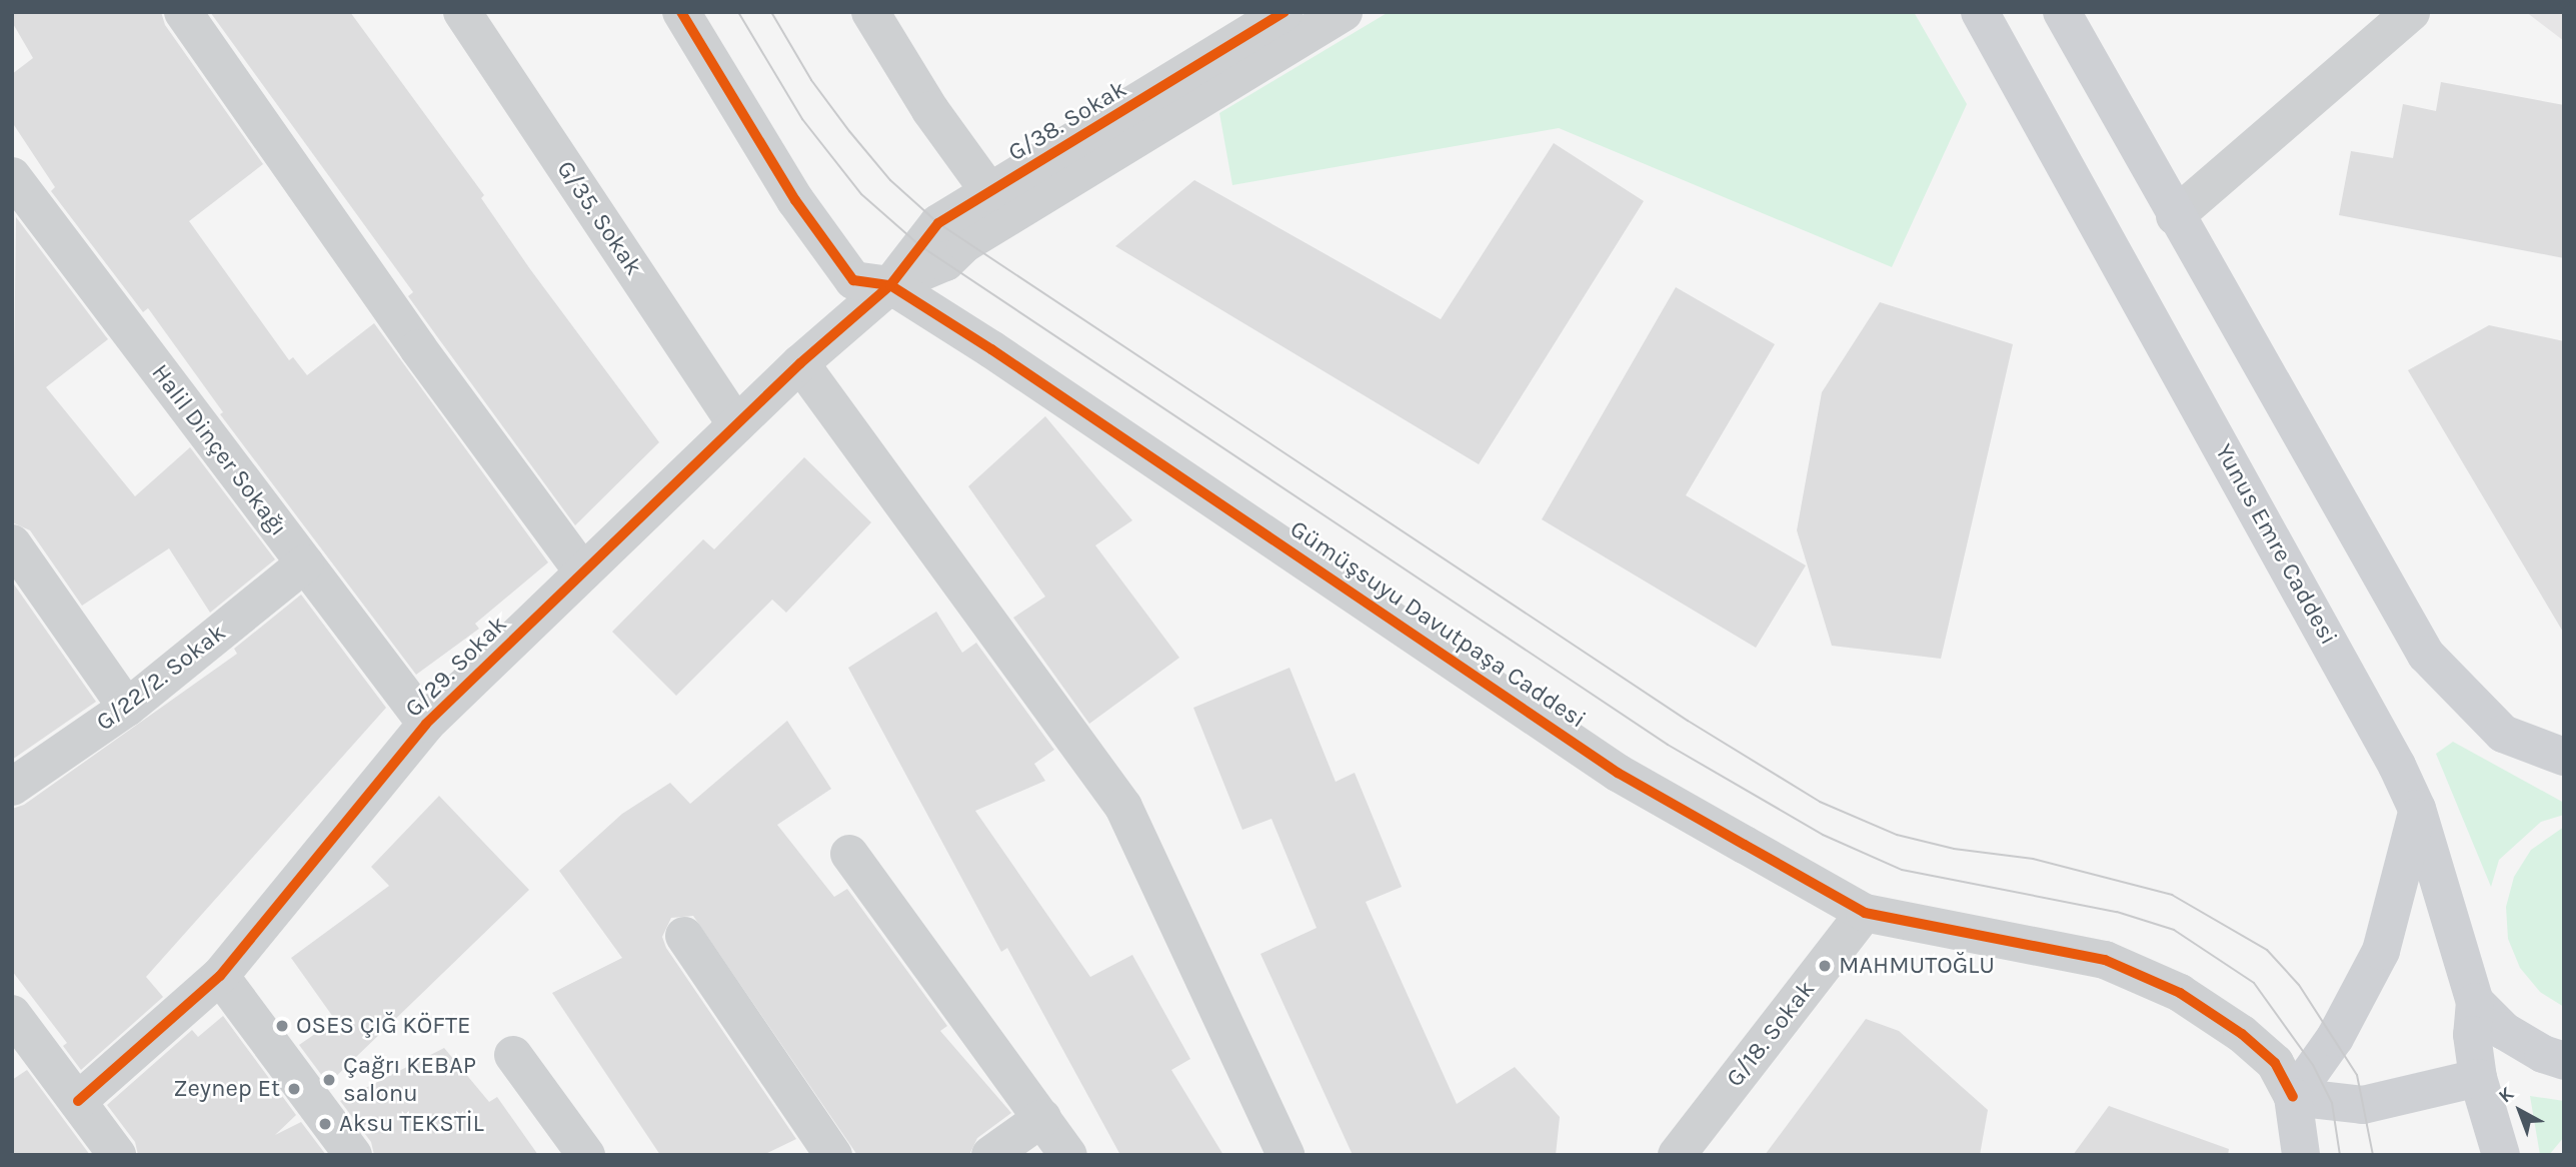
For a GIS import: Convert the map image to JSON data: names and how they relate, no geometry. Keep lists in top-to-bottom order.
{
  "streets": {
    "main road": ["Yunus Emre Caddesi"],
    "street": [
      "G/38. Sokak",
      "G/35. Sokak",
      "Halil Dinçer Sokağı",
      "Gümüşsuyu Davutpaşa Caddesi",
      "G/29. Sokak",
      "G/22/2. Sokak",
      "G/18. Sokak"
    ]
  },
  "crossings": [
    ["G/38. Sokak", "Gümüşsuyu Davutpaşa Caddesi"],
    ["G/38. Sokak", "G/29. Sokak"],
    ["G/35. Sokak", "G/29. Sokak"],
    ["Halil Dinçer Sokağı", "G/29. Sokak"],
    ["Halil Dinçer Sokağı", "G/22/2. Sokak"],
    ["Gümüşsuyu Davutpaşa Caddesi", "G/29. Sokak"],
    ["Gümüşsuyu Davutpaşa Caddesi", "G/18. Sokak"]
  ],
  "places": [
    "MAHMUTOĞLU",
    "OSES ÇIĞ KÖFTE",
    "Çağrı KEBAP salonu",
    "Zeynep Et",
    "Aksu TEKSTİL"
  ],
  "north": "top left"
}
